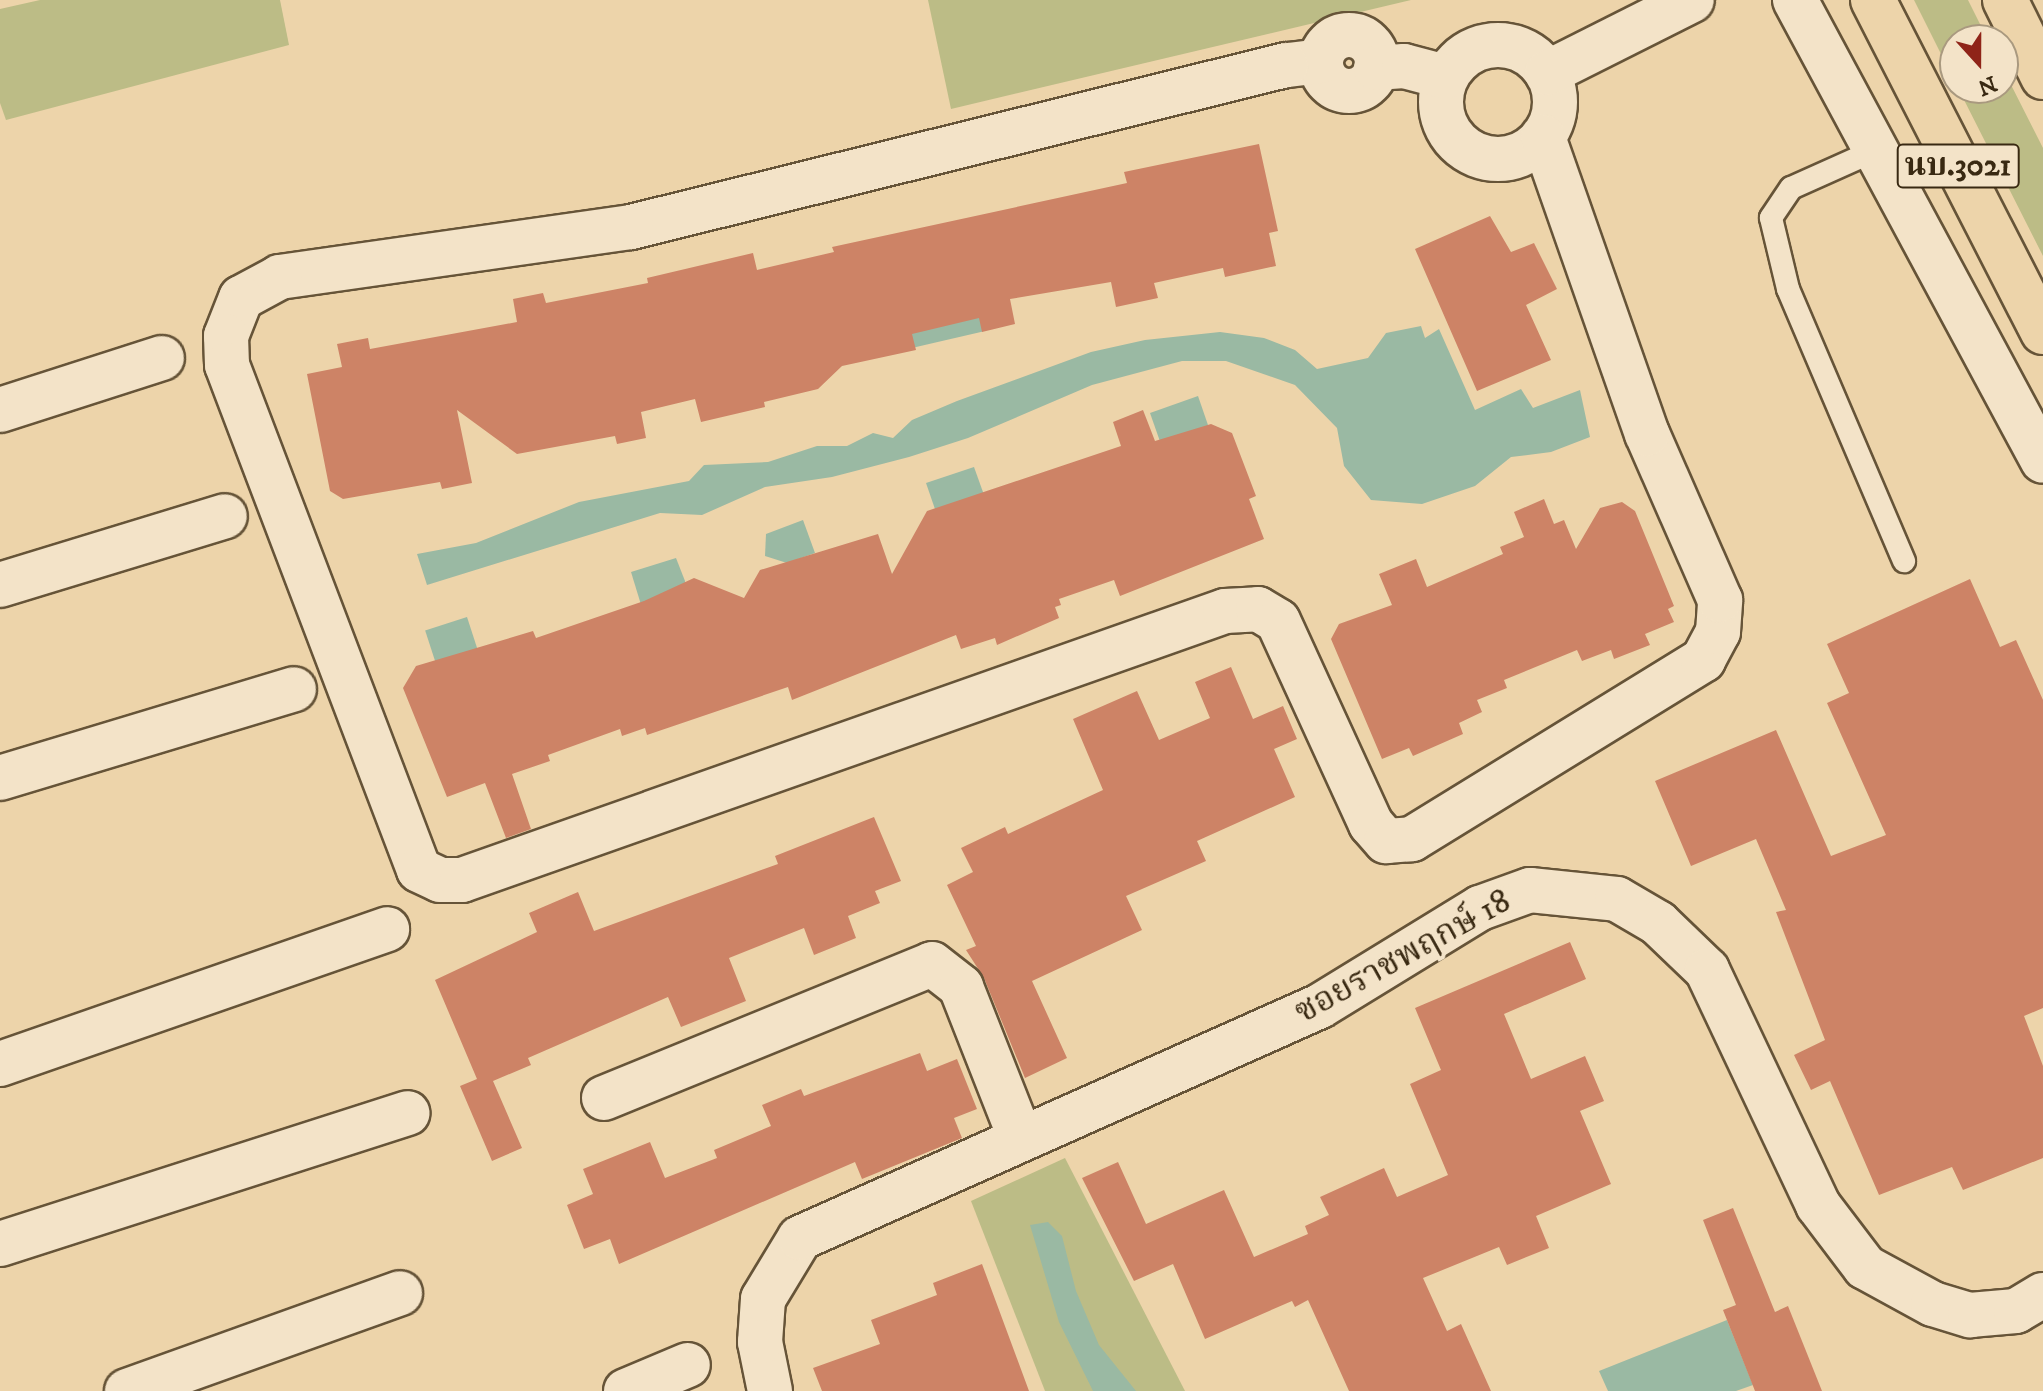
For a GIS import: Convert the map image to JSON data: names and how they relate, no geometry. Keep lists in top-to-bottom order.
{
  "streets": {
    "main road": ["นบ.3021"],
    "street": ["ซอยราชพฤกษ์ 18"]
  },
  "north": "bottom"
}
